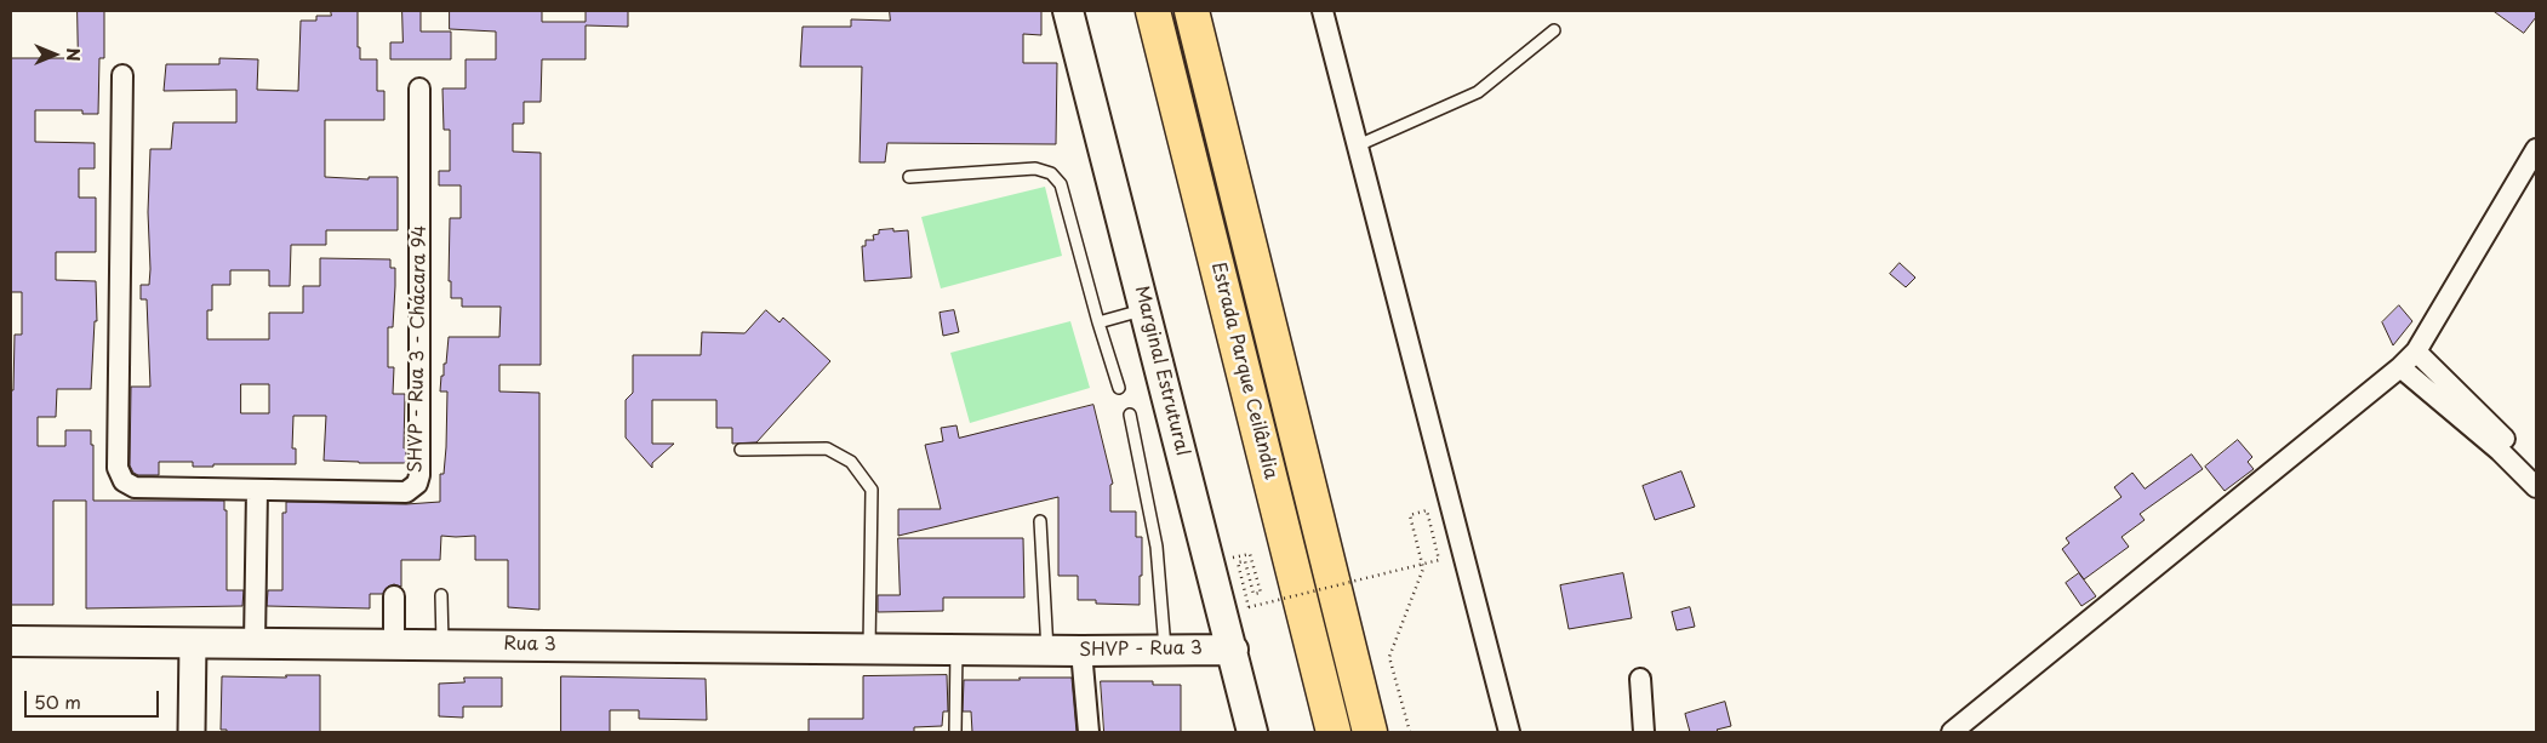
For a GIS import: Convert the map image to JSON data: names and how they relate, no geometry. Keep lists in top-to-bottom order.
{
  "streets": {
    "highway": ["Estrada Parque Ceilândia"],
    "main road": ["Marginal Estrutural", "Rua 3", "SHVP - Rua 3"],
    "street": ["SHVP - Rua 3 - Chácara 94"]
  },
  "crossings": [
    ["Marginal Estrutural", "SHVP - Rua 3"],
    ["Rua 3", "SHVP - Rua 3"]
  ],
  "scale_bar": "50 m",
  "north": "right"
}
